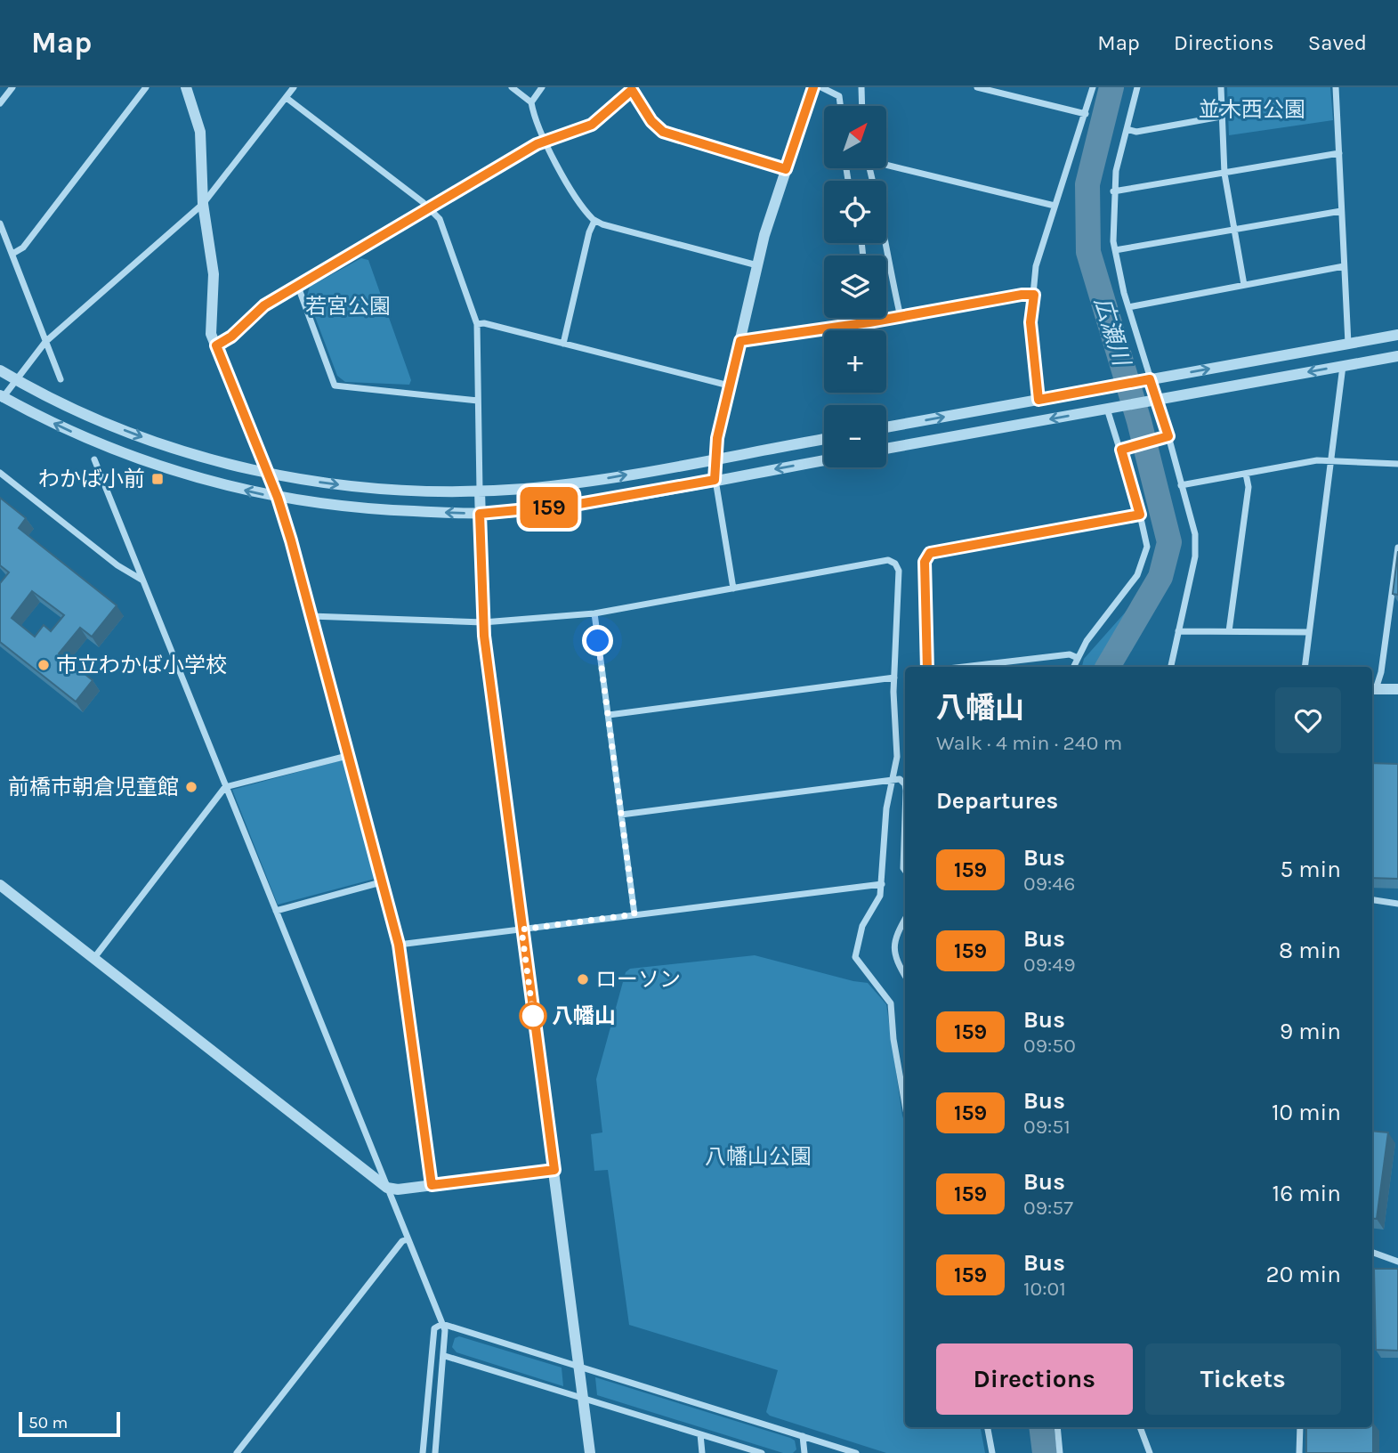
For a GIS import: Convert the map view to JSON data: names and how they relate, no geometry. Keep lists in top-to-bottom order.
{
  "water": ["広瀬川"],
  "parks": ["並木西公園", "若宮公園", "八幡山公園"],
  "places": {
    "transit": ["わかば小前"],
    "other": [
      "市立わかば小学校",
      "前橋市朝倉児童館",
      "ローソン",
      "八幡山"
    ]
  },
  "lines": ["bus line 159"],
  "scale_bar": "50 m",
  "north": "top right",
  "page": {
    "header": "Map",
    "nav": ["Map", "Directions", "Saved"],
    "on_map": "159",
    "map_buttons": ["+", "−"],
    "heading": [
      ["八幡山", "Walk · 4 min · 240 m"],
      "Departures"
    ],
    "list": [
      {
        "mark": "159",
        "name": "Bus",
        "note": "09:46",
        "value": "5 min"
      },
      {
        "mark": "159",
        "name": "Bus",
        "note": "09:49",
        "value": "8 min"
      },
      {
        "mark": "159",
        "name": "Bus",
        "note": "09:50",
        "value": "9 min"
      },
      {
        "mark": "159",
        "name": "Bus",
        "note": "09:51",
        "value": "10 min"
      },
      {
        "mark": "159",
        "name": "Bus",
        "note": "09:57",
        "value": "16 min"
      },
      {
        "mark": "159",
        "name": "Bus",
        "note": "10:01",
        "value": "20 min"
      }
    ],
    "buttons": ["Directions", "Tickets"],
    "scale": "50 m"
  }
}
